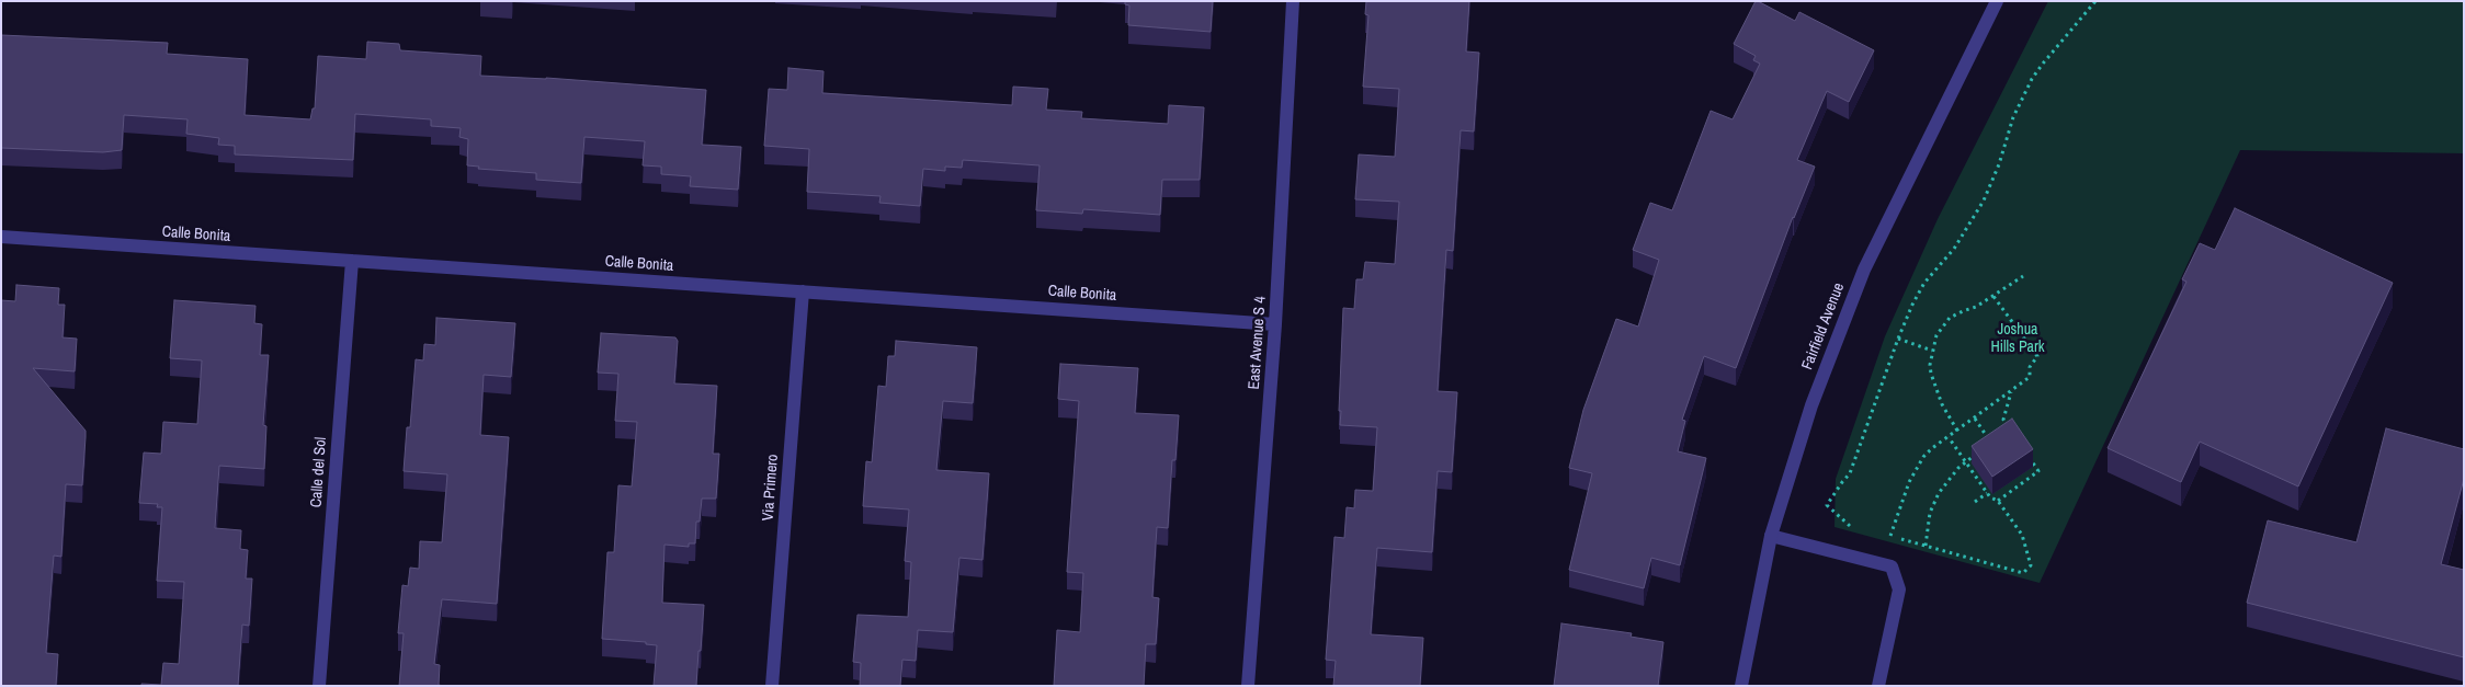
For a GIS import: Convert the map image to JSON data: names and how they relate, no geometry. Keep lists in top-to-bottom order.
{
  "streets": {
    "street": [
      "Calle Bonita",
      "Fairfield Avenue",
      "East Avenue S 4",
      "Calle del Sol",
      "Via Primero"
    ]
  },
  "crossings": [
    ["Calle Bonita", "East Avenue S 4"],
    ["Calle Bonita", "Calle del Sol"],
    ["Calle Bonita", "Via Primero"]
  ],
  "parks": ["Joshua Hills Park"]
}
